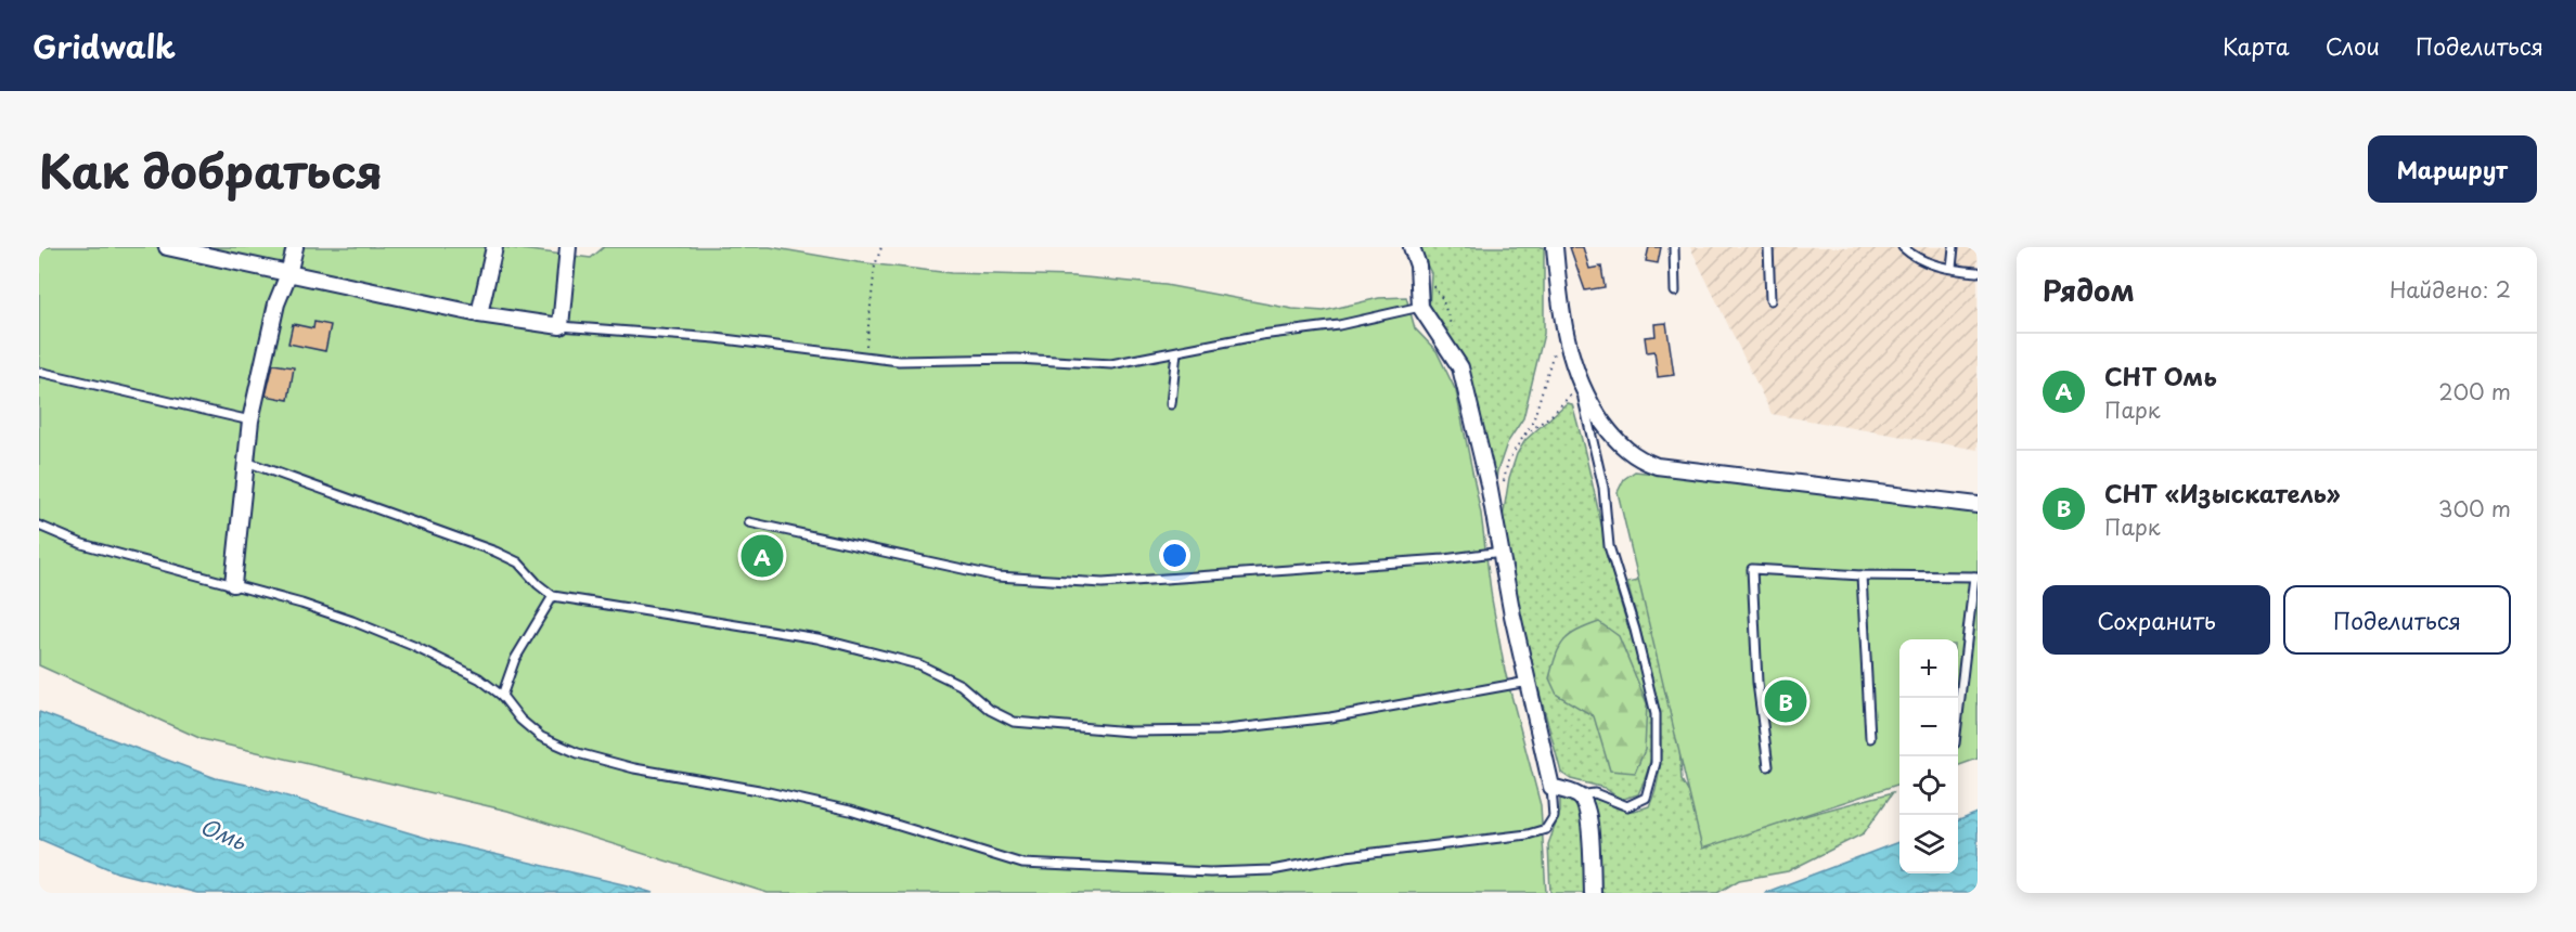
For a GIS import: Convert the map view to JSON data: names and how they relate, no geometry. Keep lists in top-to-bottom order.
{
  "water": ["Омь"],
  "page": {
    "header": "Gridwalk",
    "nav": ["Карта", "Слои", "Поделиться"],
    "title": "Как добраться",
    "buttons": [
      "Маршрут",
      ["Сохранить", "Поделиться"]
    ],
    "heading": ["Рядом", "Найдено: 2"],
    "list": [
      {
        "mark": "A",
        "name": "СНТ Омь",
        "note": "Парк",
        "value": "200 m"
      },
      {
        "mark": "B",
        "name": "СНТ «Изыскатель»",
        "note": "Парк",
        "value": "300 m"
      }
    ],
    "pins": ["A", "B"],
    "map_buttons": ["+", "−"]
  }
}
